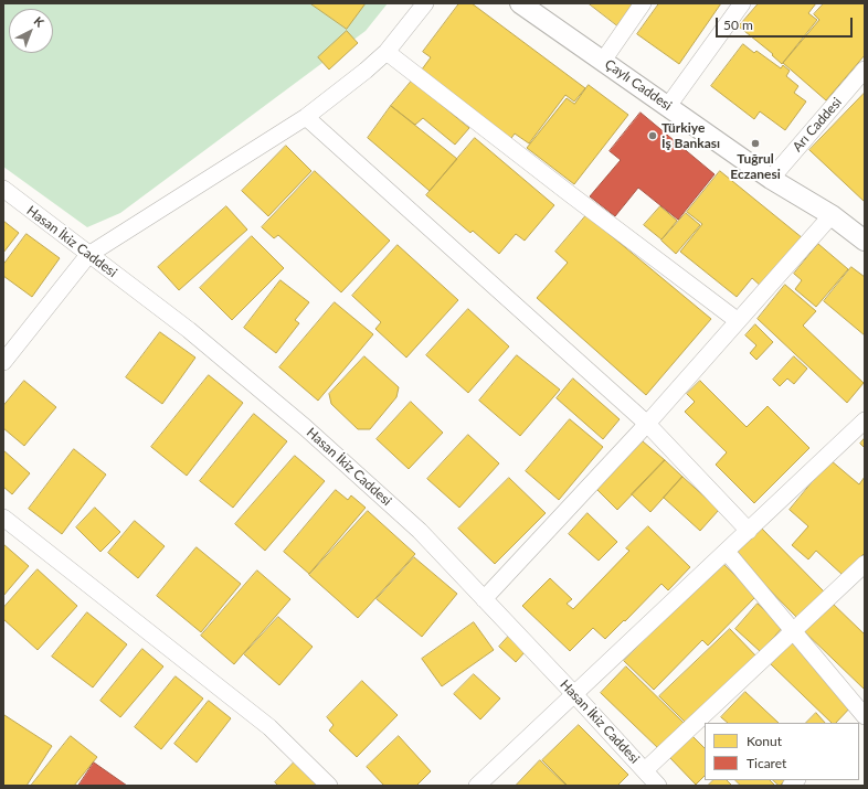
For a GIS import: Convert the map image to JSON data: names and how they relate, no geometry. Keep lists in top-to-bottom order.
{
  "streets": {
    "street": ["Çaylı Caddesi", "Arı Caddesi", "Hasan İkiz Caddesi"]
  },
  "crossings": [
    ["Çaylı Caddesi", "Arı Caddesi"]
  ],
  "places": ["Türkiye İş Bankası", "Tuğrul Eczanesi"],
  "legend": ["Konut", "Ticaret"],
  "scale_bar": "50 m",
  "north": "top right"
}
